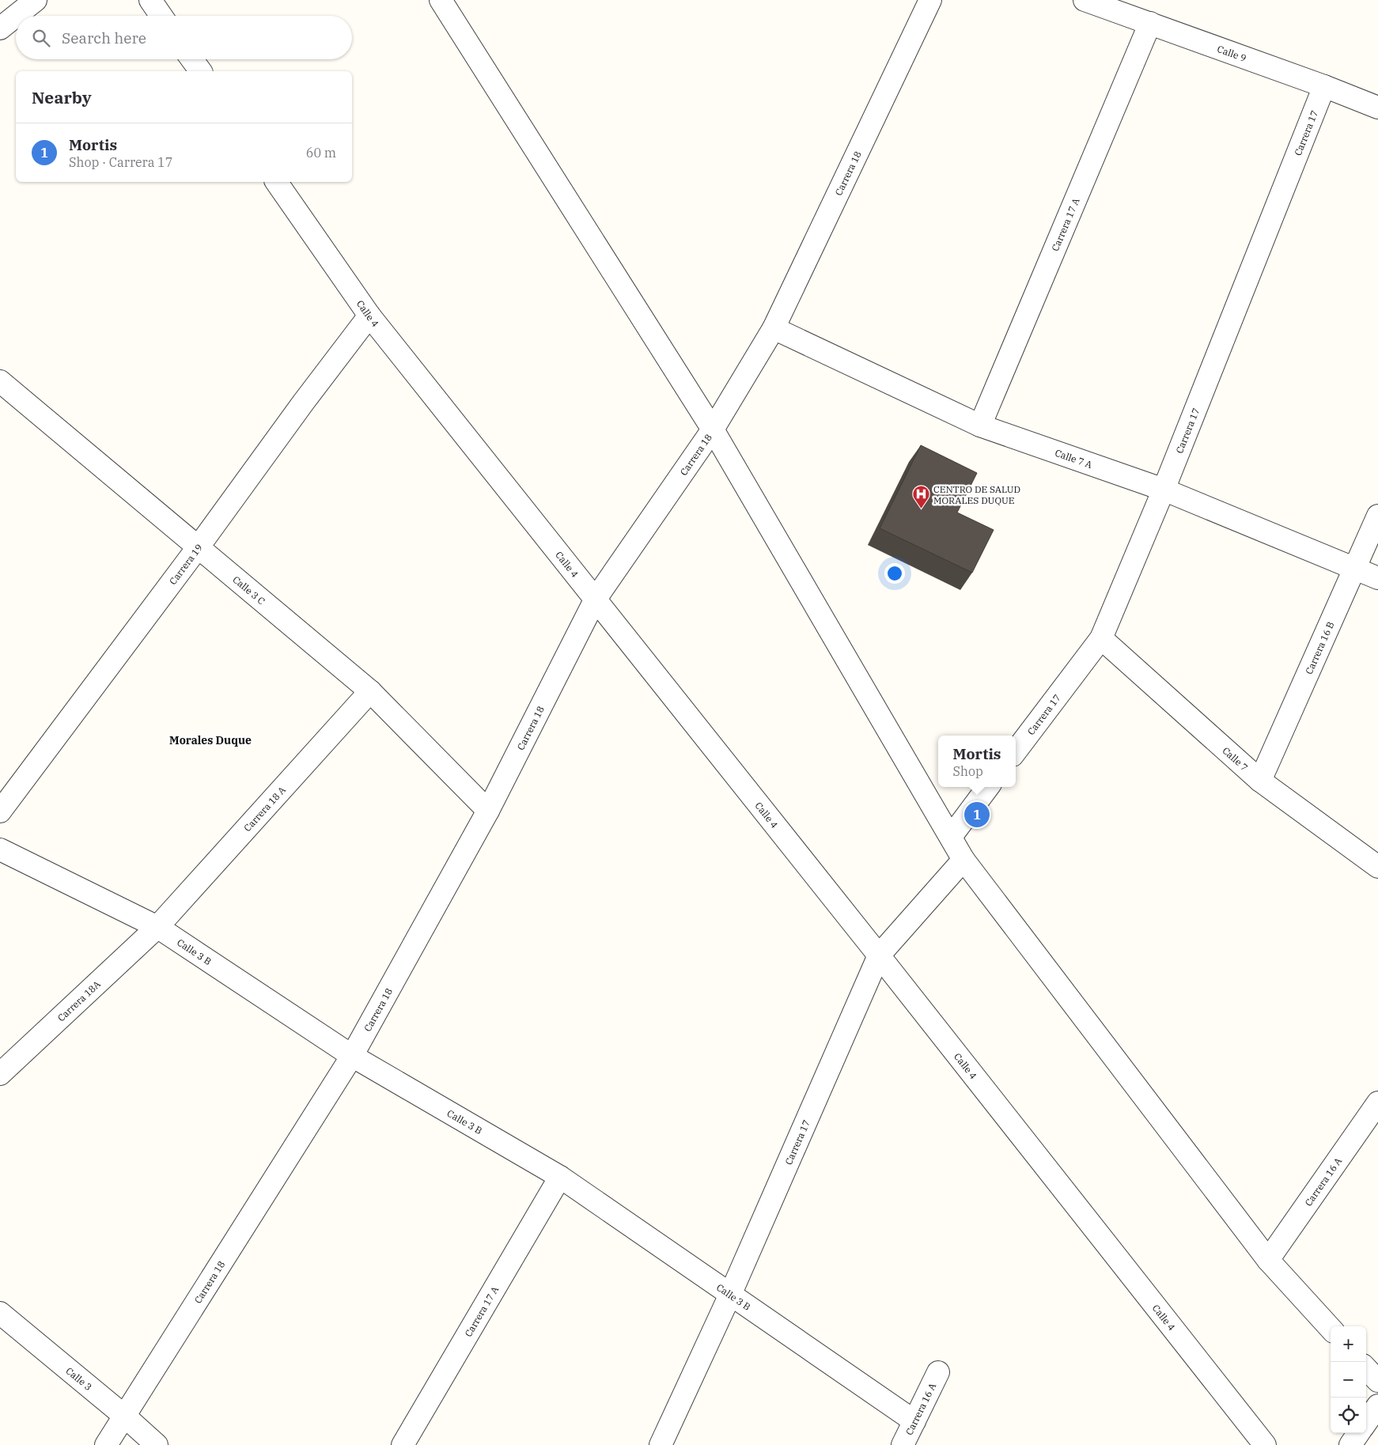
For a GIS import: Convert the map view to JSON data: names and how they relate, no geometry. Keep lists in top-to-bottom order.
{
  "streets": {
    "street": [
      "Calle 9",
      "Carrera 17",
      "Carrera 18",
      "Carrera 17 A",
      "Calle 4",
      "Calle 7 A",
      "Carrera 19",
      "Calle 3 C",
      "Carrera 16 B",
      "Calle 7",
      "Carrera 18 A",
      "Calle 3 B",
      "Carrera 18A",
      "Carrera 16 A",
      "Calle 3"
    ]
  },
  "crossings": [
    ["Calle 9", "Carrera 17"],
    ["Calle 9", "Carrera 17 A"],
    ["Carrera 17", "Calle 4"],
    ["Carrera 17", "Calle 7 A"],
    ["Carrera 17", "Calle 7"],
    ["Carrera 17", "Calle 3 B"],
    ["Carrera 18", "Calle 4"],
    ["Carrera 18", "Calle 7 A"],
    ["Carrera 18", "Calle 3 C"],
    ["Carrera 18", "Calle 3 B"],
    ["Carrera 18", "Calle 3"],
    ["Carrera 17 A", "Calle 7 A"],
    ["Carrera 17 A", "Calle 3 B"],
    ["Calle 4", "Carrera 19"],
    ["Calle 7 A", "Carrera 16 B"],
    ["Carrera 19", "Calle 3 C"],
    ["Calle 3 C", "Carrera 18 A"],
    ["Carrera 16 B", "Calle 7"],
    ["Carrera 18 A", "Calle 3 B"],
    ["Carrera 18 A", "Carrera 18A"],
    ["Calle 3 B", "Carrera 18A"],
    ["Calle 3 B", "Carrera 16 A"]
  ],
  "districts": ["Morales Duque"],
  "places": {
    "hospital": ["CENTRO DE SALUD MORALES DUQUE"]
  },
  "page": {
    "search": "Search here",
    "heading": "Nearby",
    "list": [
      {
        "mark": "1",
        "name": "Mortis",
        "note": "Shop · Carrera 17",
        "value": "60 m"
      }
    ],
    "popup": ["Mortis", "Shop"],
    "pins": "1",
    "map_buttons": ["+", "−"]
  }
}
